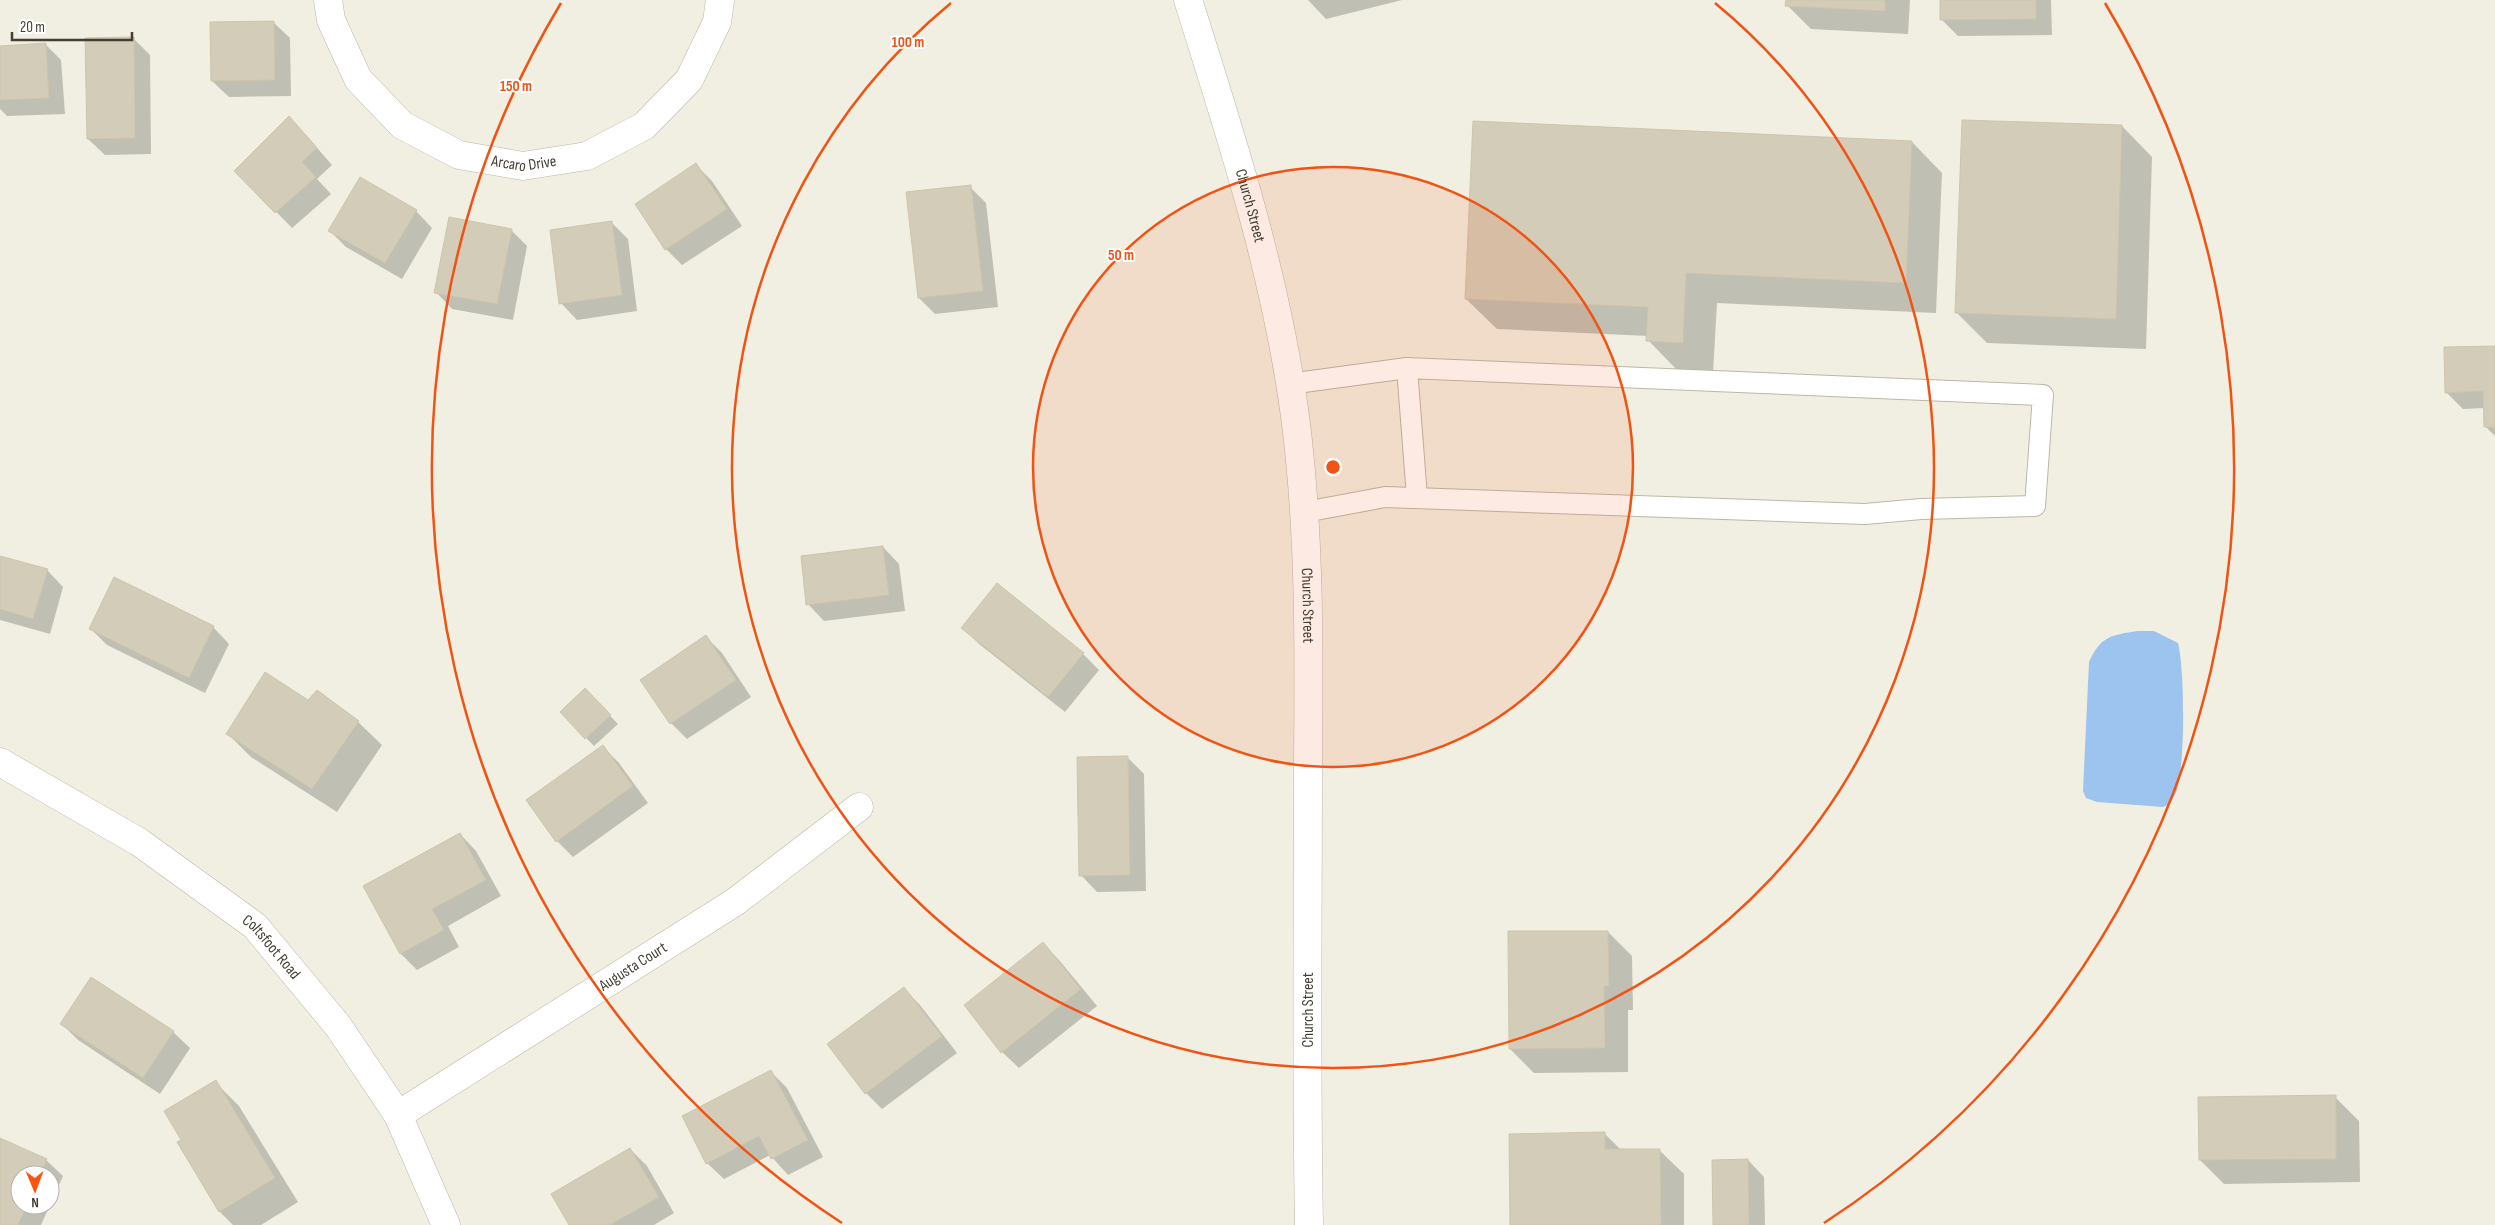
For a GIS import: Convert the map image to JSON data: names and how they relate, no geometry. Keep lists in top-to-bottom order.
{
  "streets": {
    "street": [
      "Arcaro Drive",
      "Church Street",
      "Coltsfoot Road",
      "Augusta Court"
    ]
  },
  "crossings": [
    ["Coltsfoot Road", "Augusta Court"]
  ],
  "scale_bar": "20 m",
  "north": "bottom",
  "rings": ["100 m", "150 m", "50 m"]
}
